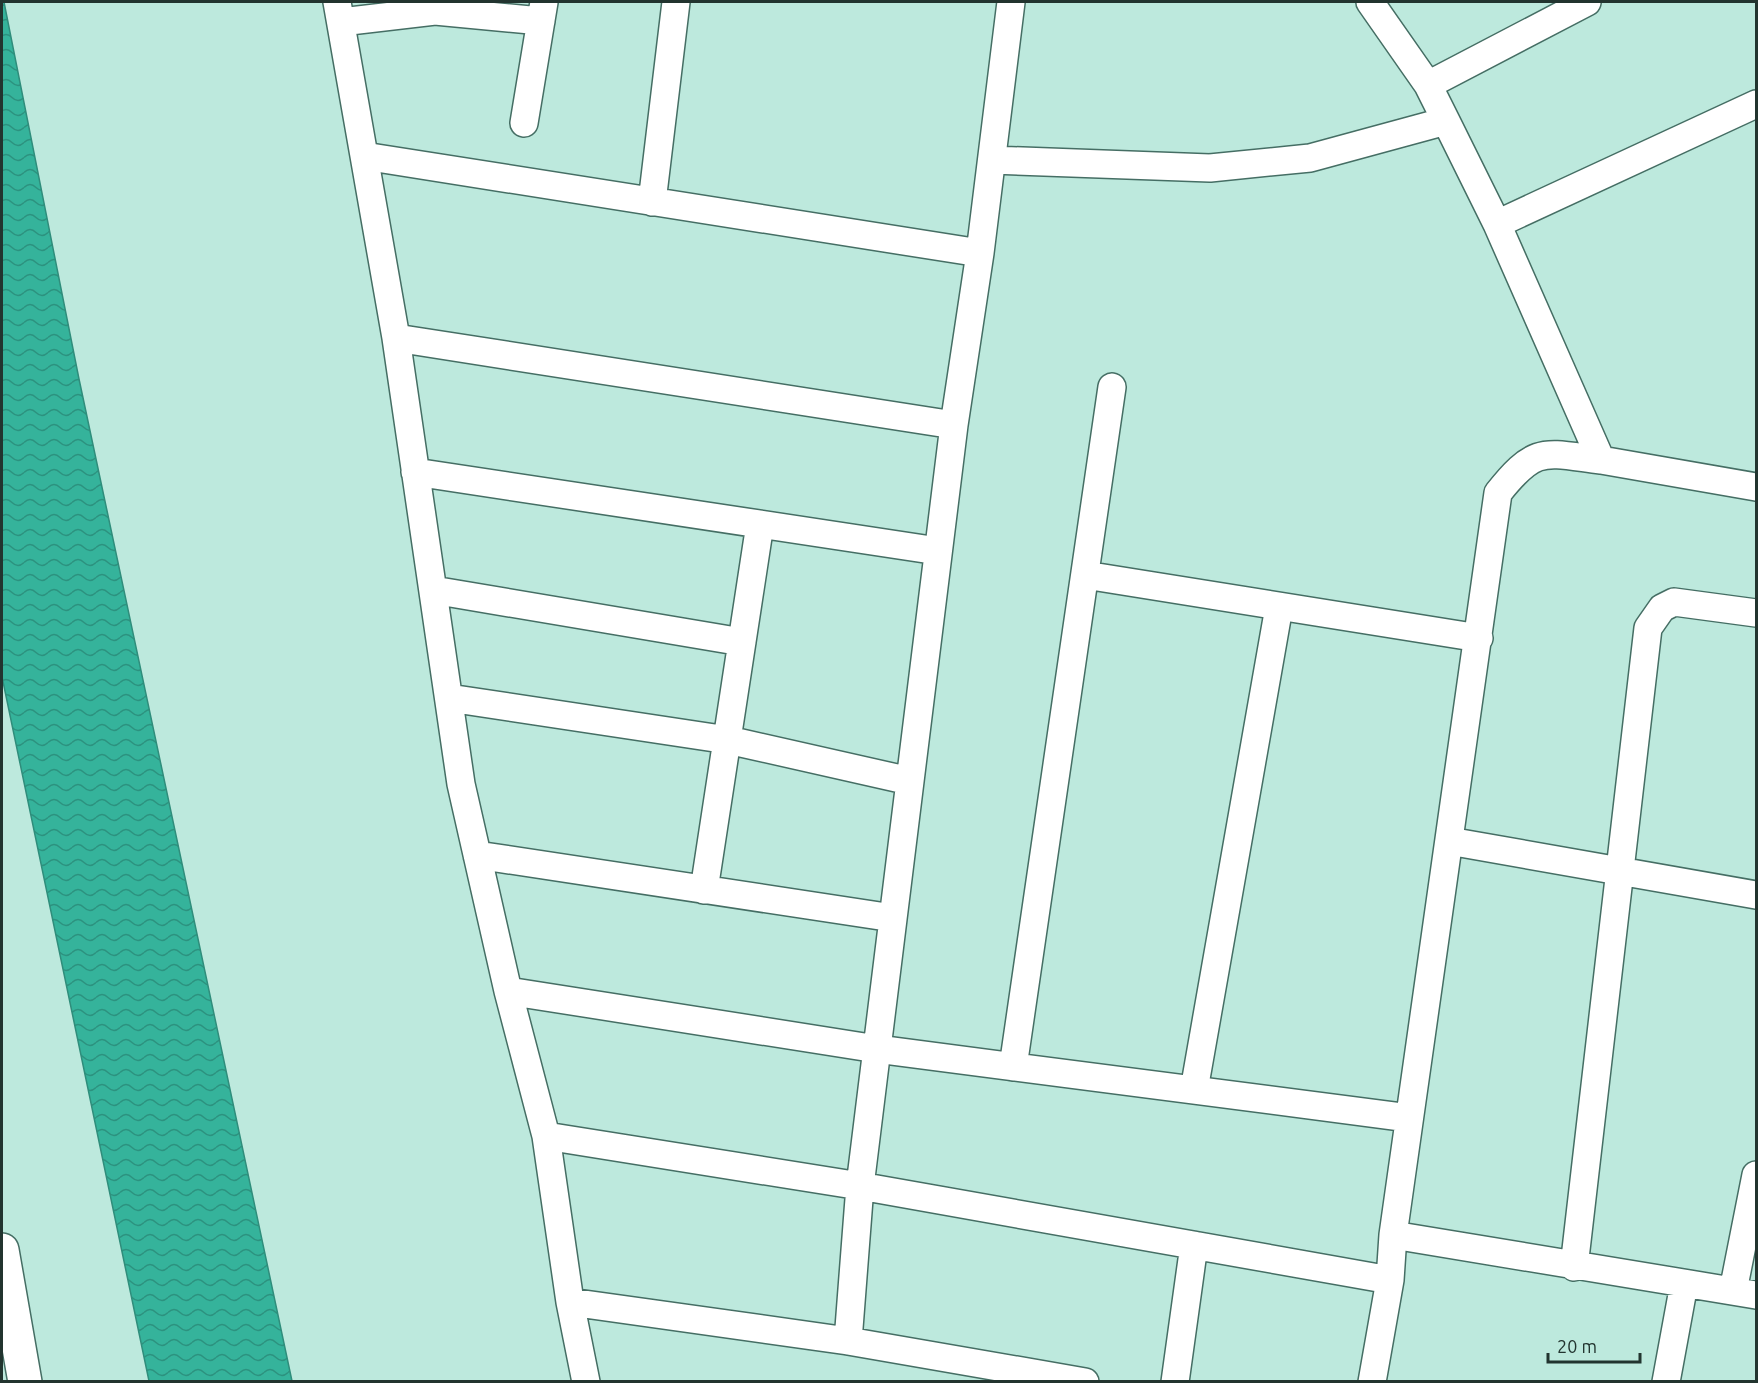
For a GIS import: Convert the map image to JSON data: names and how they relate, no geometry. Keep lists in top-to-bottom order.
{
  "scale_bar": "20 m"
}
